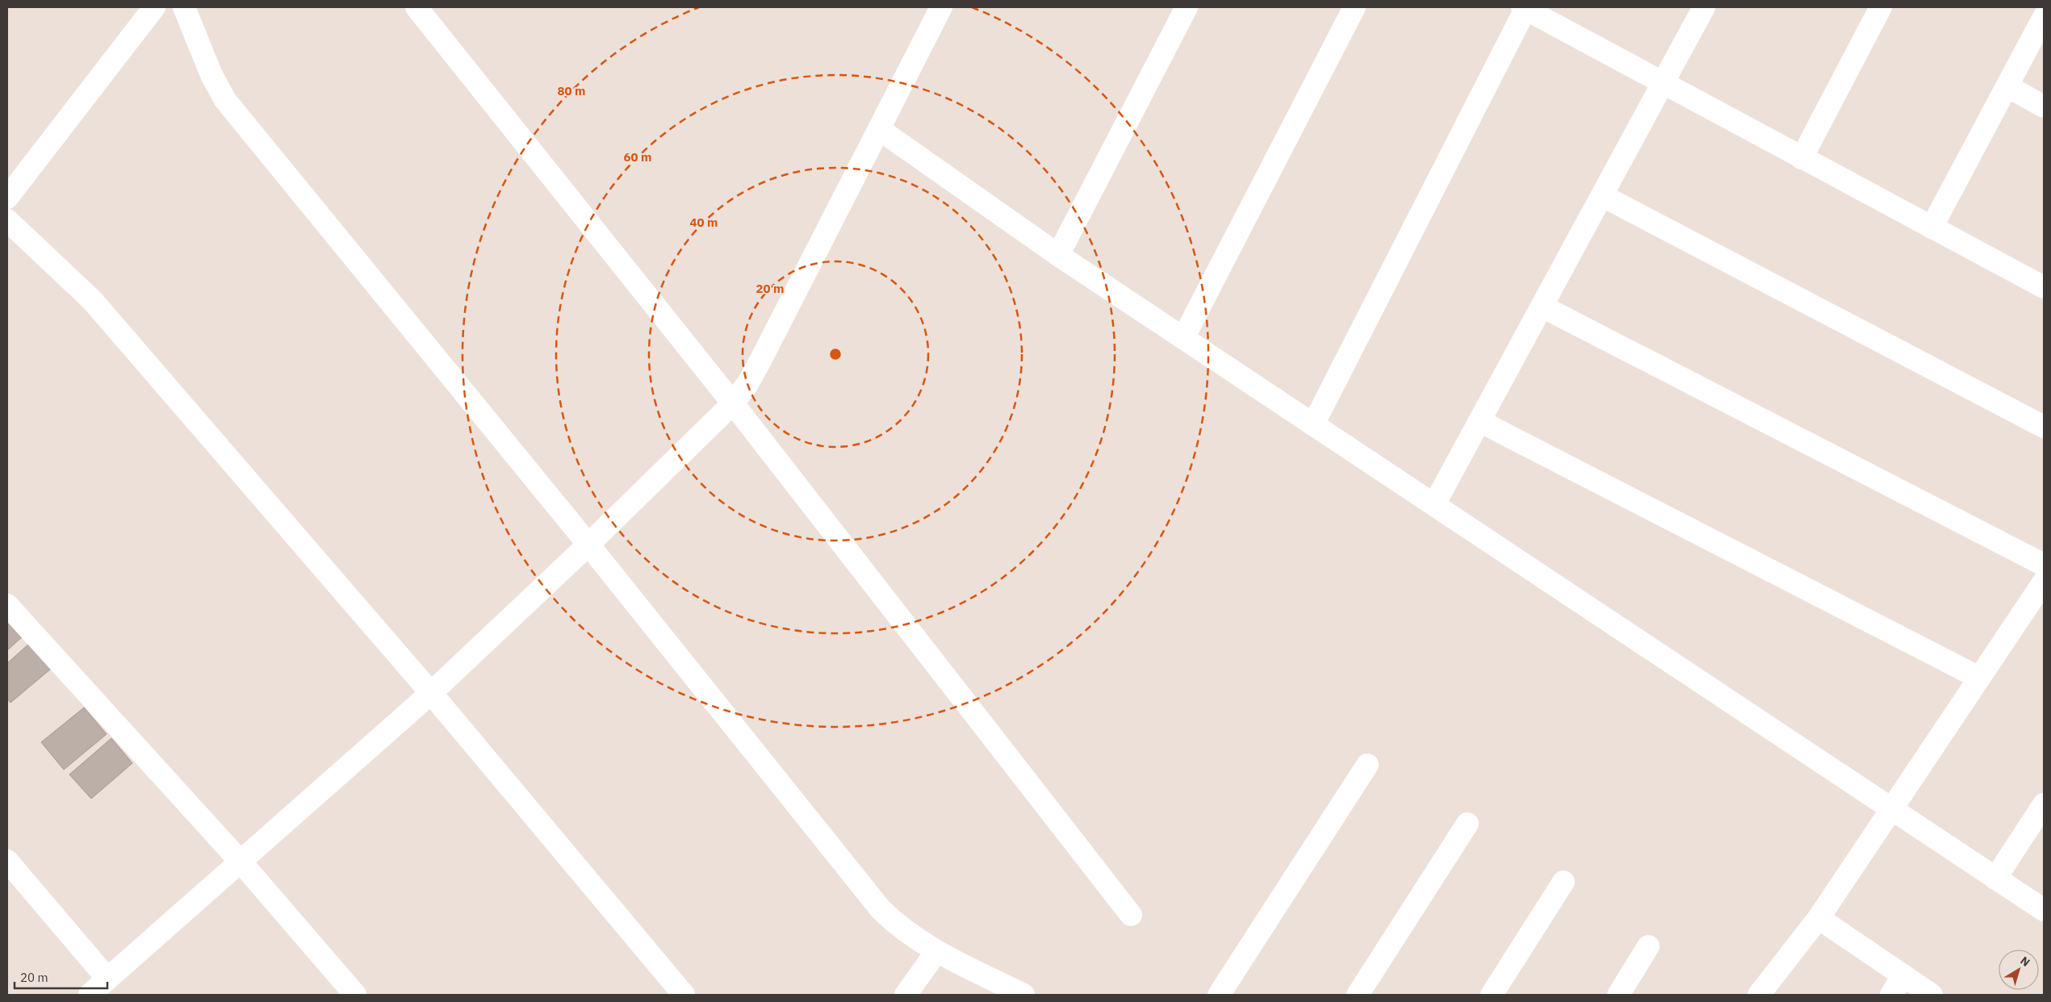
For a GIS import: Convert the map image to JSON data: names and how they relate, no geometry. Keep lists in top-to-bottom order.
{
  "scale_bar": "20 m",
  "north": "top right",
  "rings": [
    "80 m",
    "60 m",
    "40 m",
    "20 m"
  ]
}
